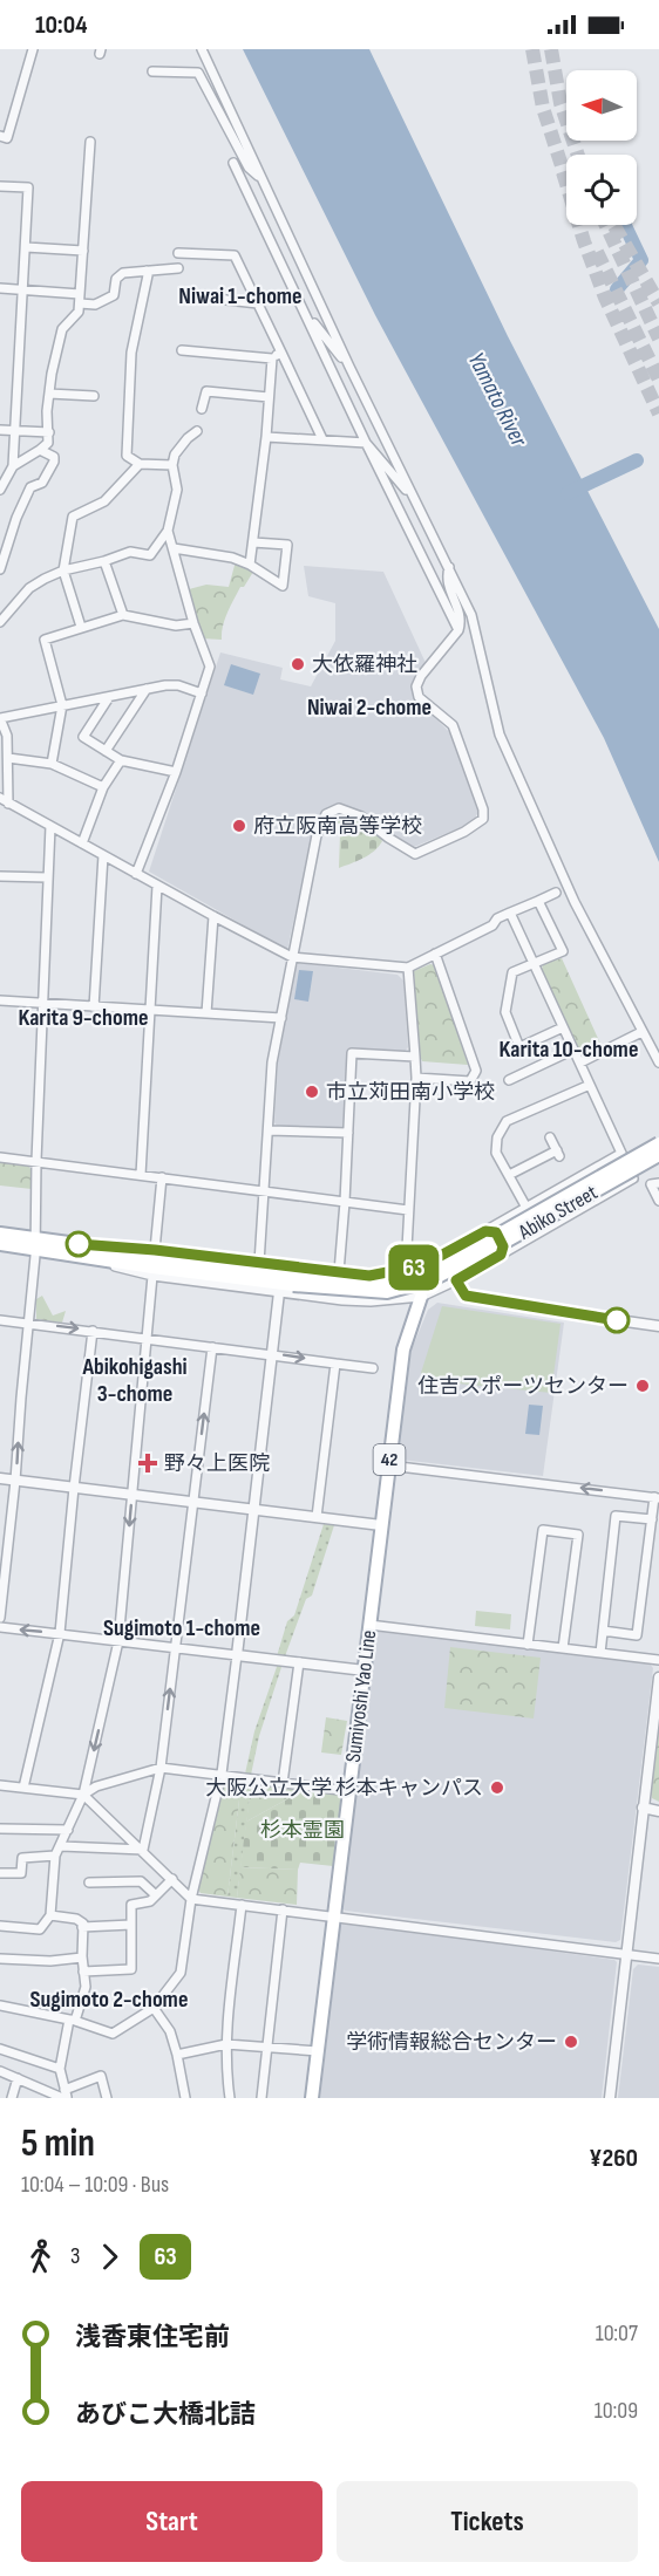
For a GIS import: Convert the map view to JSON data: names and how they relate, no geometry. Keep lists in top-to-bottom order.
{
  "streets": {
    "main road": ["Abiko Street", "42", "Sumiyoshi Yao Line"]
  },
  "districts": [
    "Niwai 1-chome",
    "Niwai 2-chome",
    "Karita 9-chome",
    "Karita 10-chome",
    "Abikohigashi 3-chome",
    "Sugimoto 1-chome",
    "Sugimoto 2-chome"
  ],
  "water": ["Yamato River"],
  "parks": ["杉本霊園"],
  "places": {
    "other": [
      "大依羅神社",
      "府立阪南高等学校",
      "市立苅田南小学校",
      "住吉スポーツセンター",
      "大阪公立大学 杉本キャンパス",
      "学術情報総合センター"
    ],
    "health": ["野々上医院"]
  },
  "lines": ["bus line 63"],
  "north": "left",
  "page": {
    "status": "10:04",
    "on_map": "63",
    "heading": ["5 min", "10:04 – 10:09 · Bus", "¥260"],
    "legs": ["3", "63"],
    "list": [
      {
        "name": "浅香東住宅前",
        "value": "10:07"
      },
      {
        "name": "あびこ大橋北詰",
        "value": "10:09"
      }
    ],
    "buttons": ["Start", "Tickets"]
  }
}
